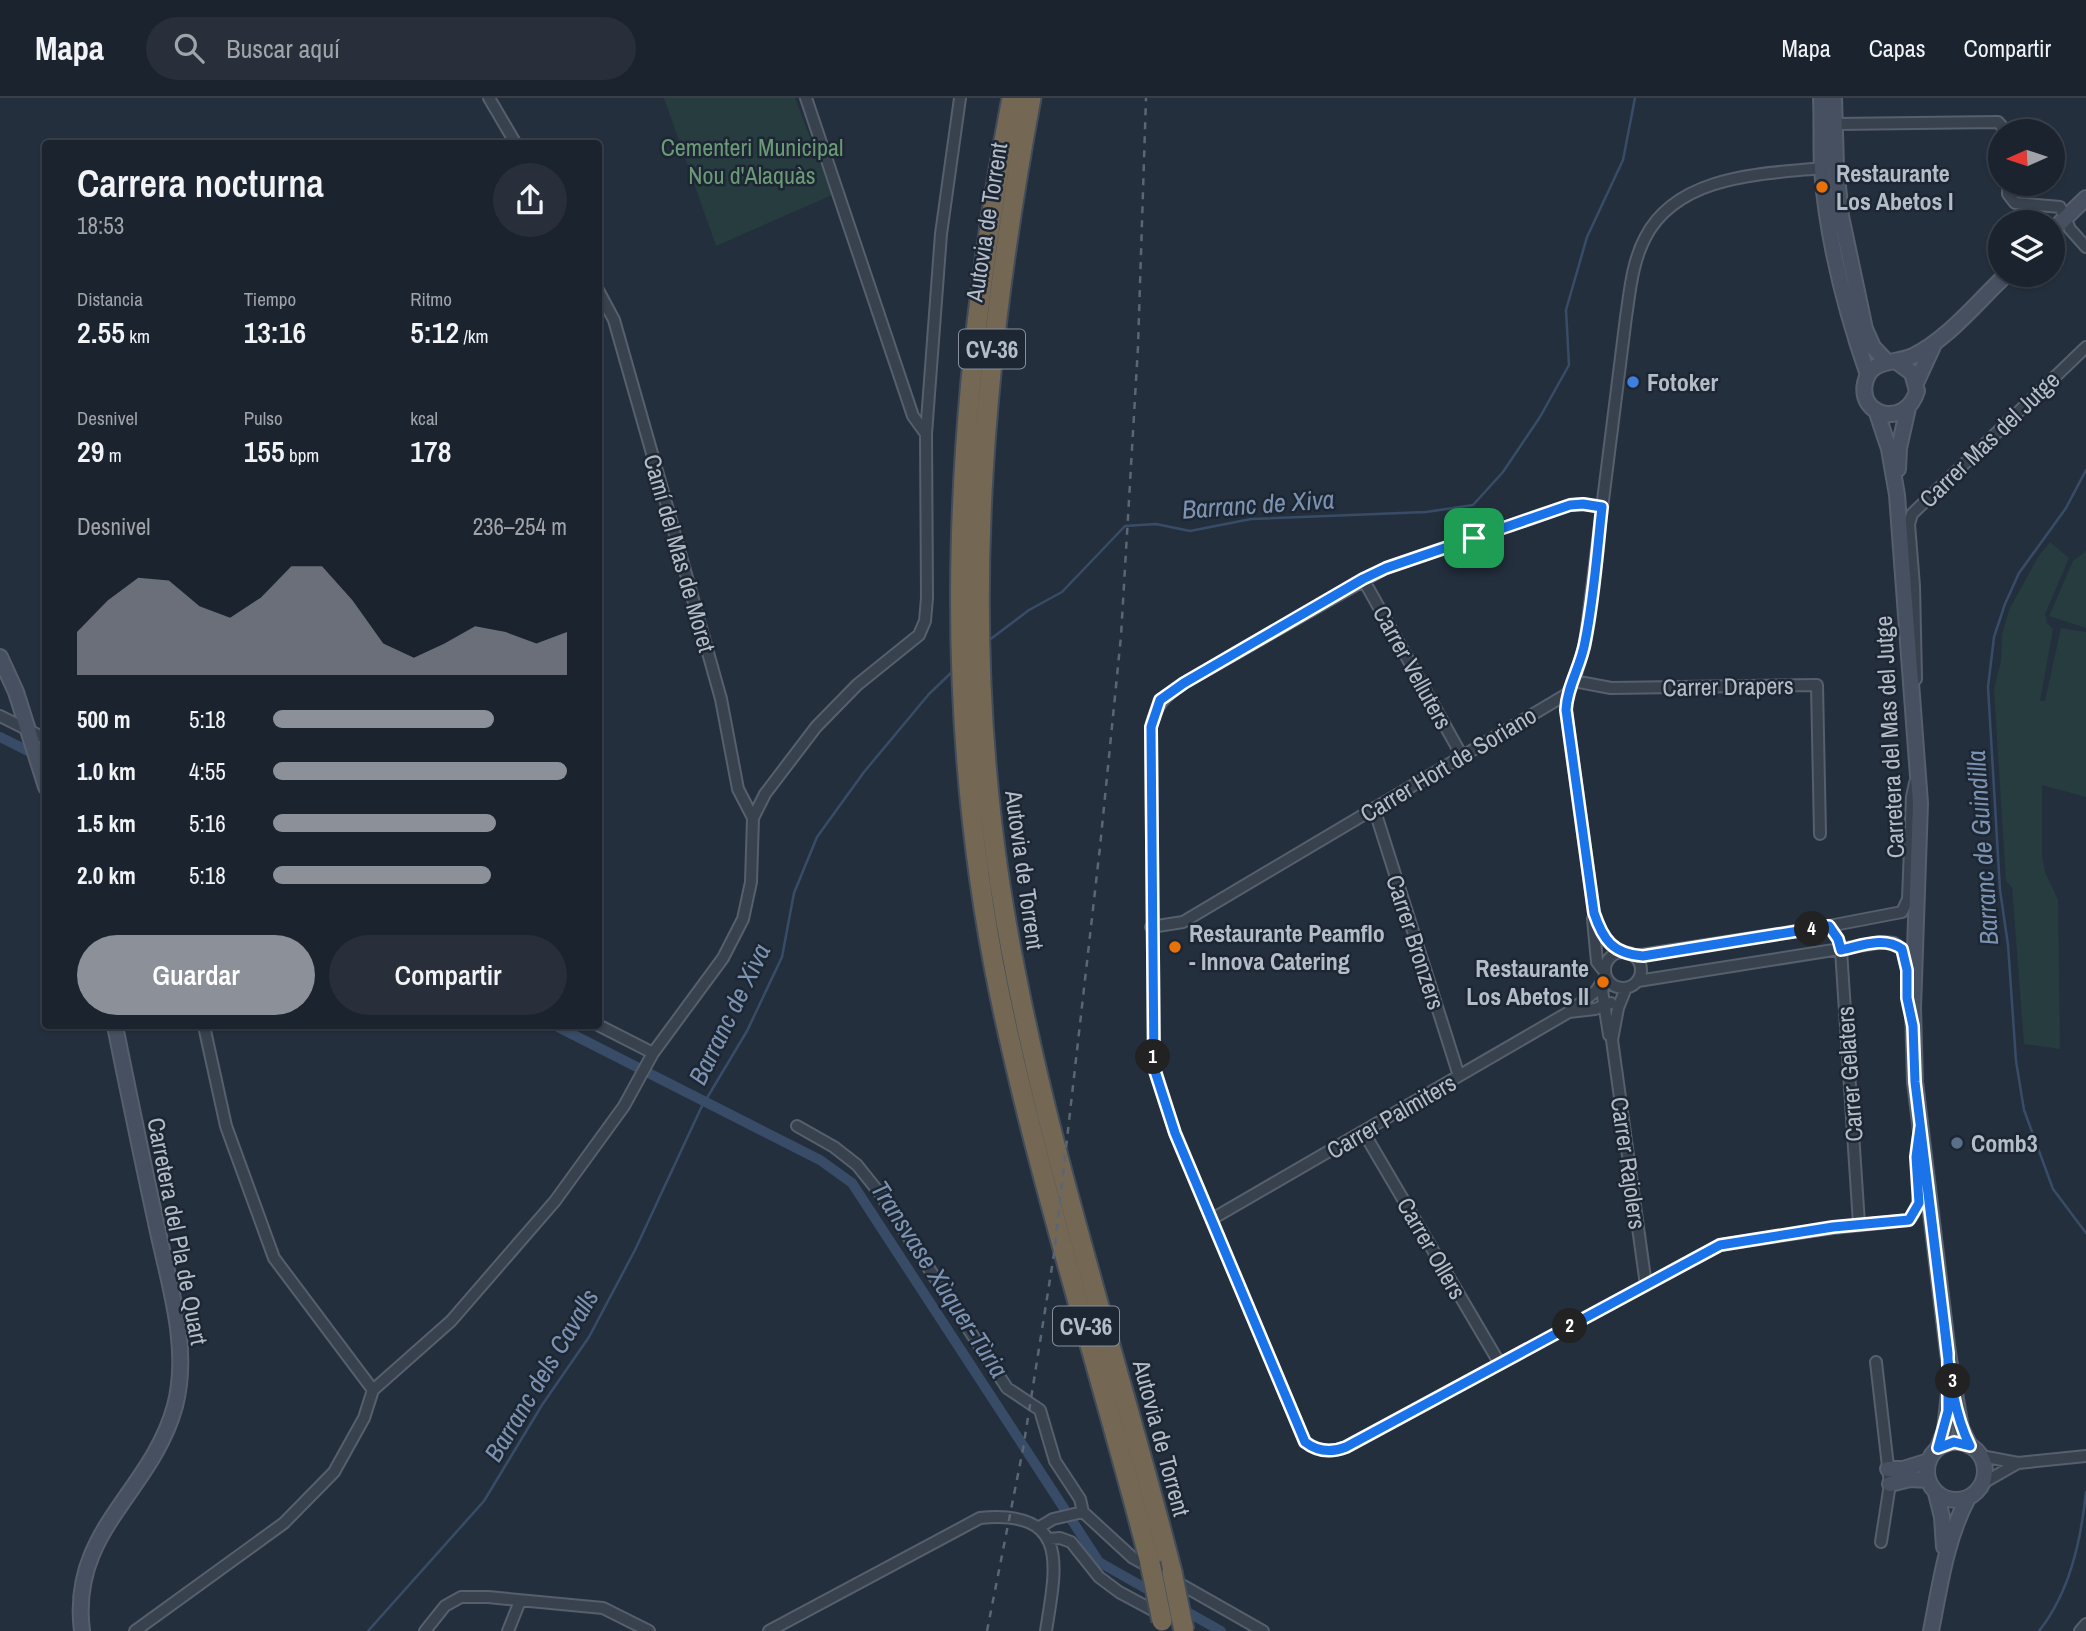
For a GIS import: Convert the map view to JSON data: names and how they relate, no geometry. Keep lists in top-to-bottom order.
{
  "streets": {
    "highway": ["Autovia de Torrent", "CV-36"],
    "street": [
      "Carrer Mas del Jutge",
      "Camí del Mas de Moret",
      "Carrer Velluters",
      "Carrer Drapers",
      "Carretera del Mas del Jutge",
      "Carrer Hort de Soriano",
      "Carrer Bronzers",
      "Carrer Gelaters",
      "Carrer Palmiters",
      "Carrer Rajolers",
      "Carretera del Pla de Quart",
      "Carrer Ollers"
    ]
  },
  "crossings": [
    ["Carrer Mas del Jutge", "Carretera del Mas del Jutge"],
    ["Carrer Velluters", "Carrer Hort de Soriano"],
    ["Carrer Hort de Soriano", "Carrer Bronzers"],
    ["Carrer Hort de Soriano", "Carrer Rajolers"],
    ["Carrer Bronzers", "Carrer Palmiters"],
    ["Carrer Palmiters", "Carrer Rajolers"],
    ["Carrer Palmiters", "Carrer Ollers"]
  ],
  "water": [
    "Barranc de Xiva",
    "Barranc de Guindilla",
    "Transvase Xùquer-Tùria",
    "Barranc dels Cavalls"
  ],
  "parks": ["Cementeri Municipal Nou d'Alaquàs"],
  "places": [
    "Restaurante Los Abetos I",
    "Fotoker",
    "Restaurante Peamflo - Innova Catering",
    "Restaurante Los Abetos II",
    "Comb3"
  ],
  "north": "left",
  "page": {
    "header": "Mapa",
    "search": "Buscar aquí",
    "nav": ["Mapa", "Capas", "Compartir"],
    "heading": ["Carrera nocturna", "18:53"],
    "stats": [
      ["Distancia", "2.55 km"],
      ["Tiempo", "13:16"],
      ["Ritmo", "5:12 /km"],
      ["Desnivel", "29 m"],
      ["Pulso", "155 bpm"],
      ["kcal", "178"]
    ],
    "chart": ["Desnivel", "236–254 m"],
    "list": [
      {
        "name": "500 m",
        "note": "5:18"
      },
      {
        "name": "1.0 km",
        "note": "4:55"
      },
      {
        "name": "1.5 km",
        "note": "5:16"
      },
      {
        "name": "2.0 km",
        "note": "5:18"
      }
    ],
    "pins": [
      "4",
      "1",
      "2",
      "3"
    ],
    "buttons": ["Guardar", "Compartir"]
  }
}
